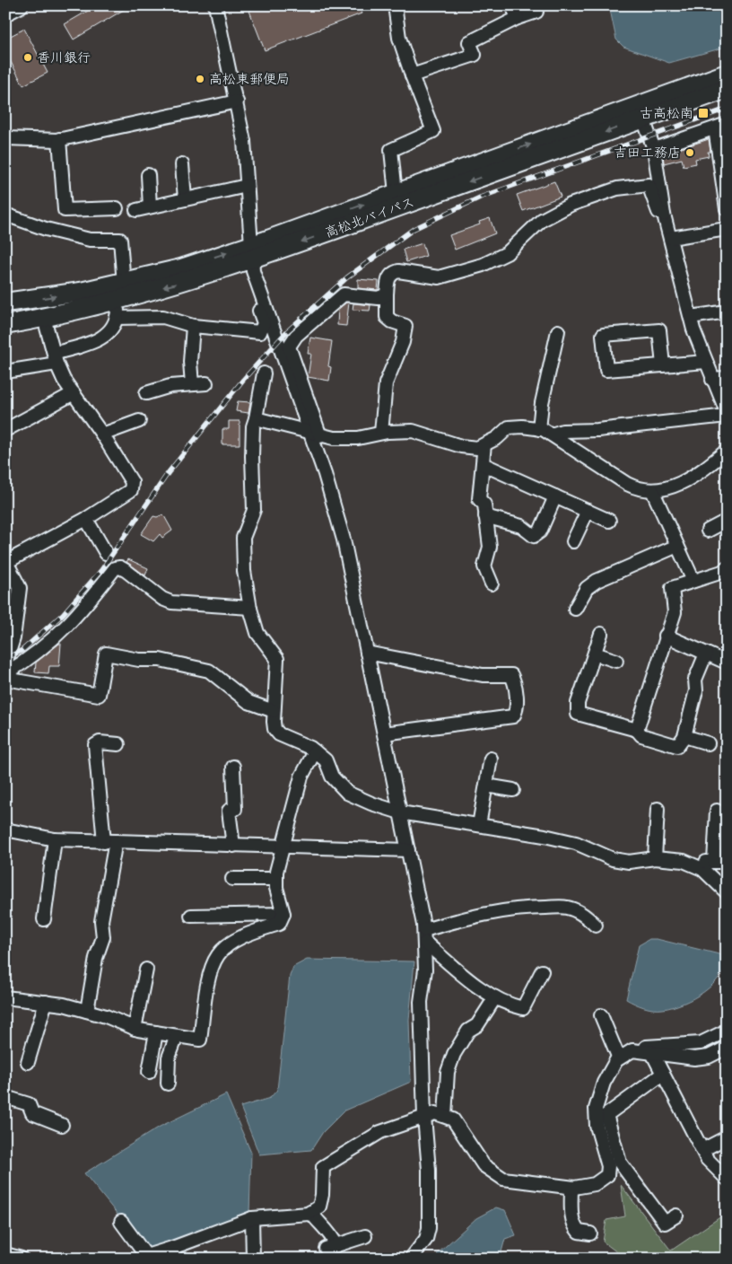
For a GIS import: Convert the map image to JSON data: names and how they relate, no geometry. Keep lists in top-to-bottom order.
{
  "streets": {
    "highway": ["高松北バイパス"]
  },
  "places": {
    "other": ["香川銀行", "高松東郵便局", "吉田工務店"],
    "transit": ["古高松南"]
  }
}
